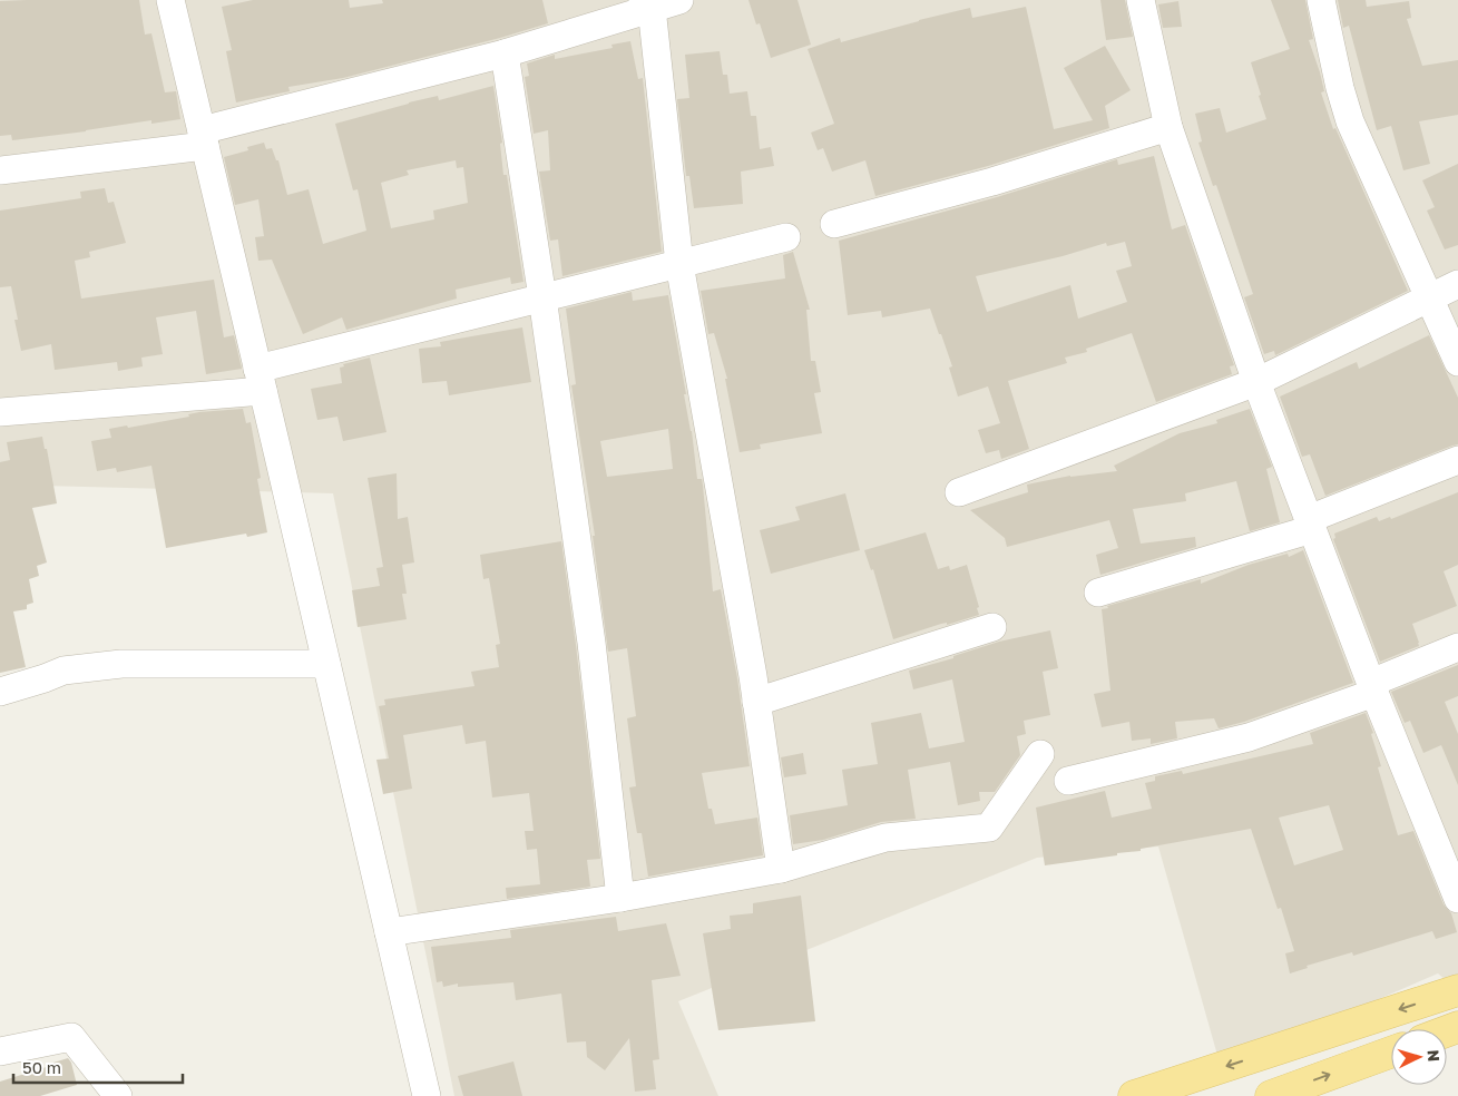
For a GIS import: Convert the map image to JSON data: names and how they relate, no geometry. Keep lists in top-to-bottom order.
{
  "scale_bar": "50 m",
  "north": "right"
}
